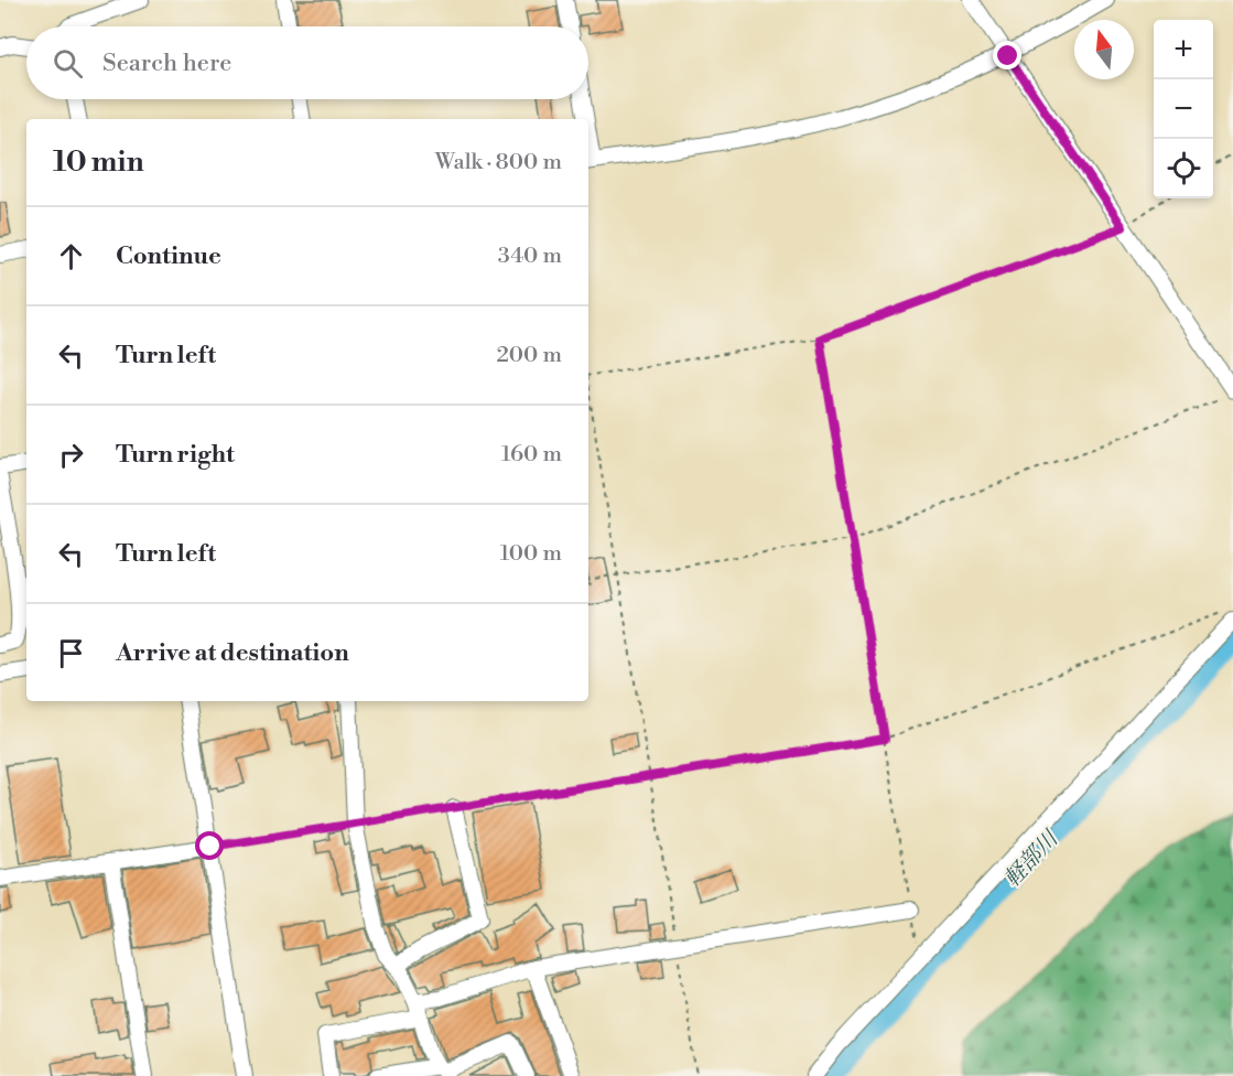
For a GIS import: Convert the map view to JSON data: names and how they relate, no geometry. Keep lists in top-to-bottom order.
{
  "water": ["軽部川"],
  "north": "top",
  "page": {
    "map_buttons": ["+", "−"],
    "search": "Search here",
    "heading": ["10 min", "Walk · 800 m"],
    "list": [
      ["Continue", "340 m"],
      ["Turn left", "200 m"],
      ["Turn right", "160 m"],
      ["Turn left", "100 m"],
      "Arrive at destination"
    ]
  }
}
